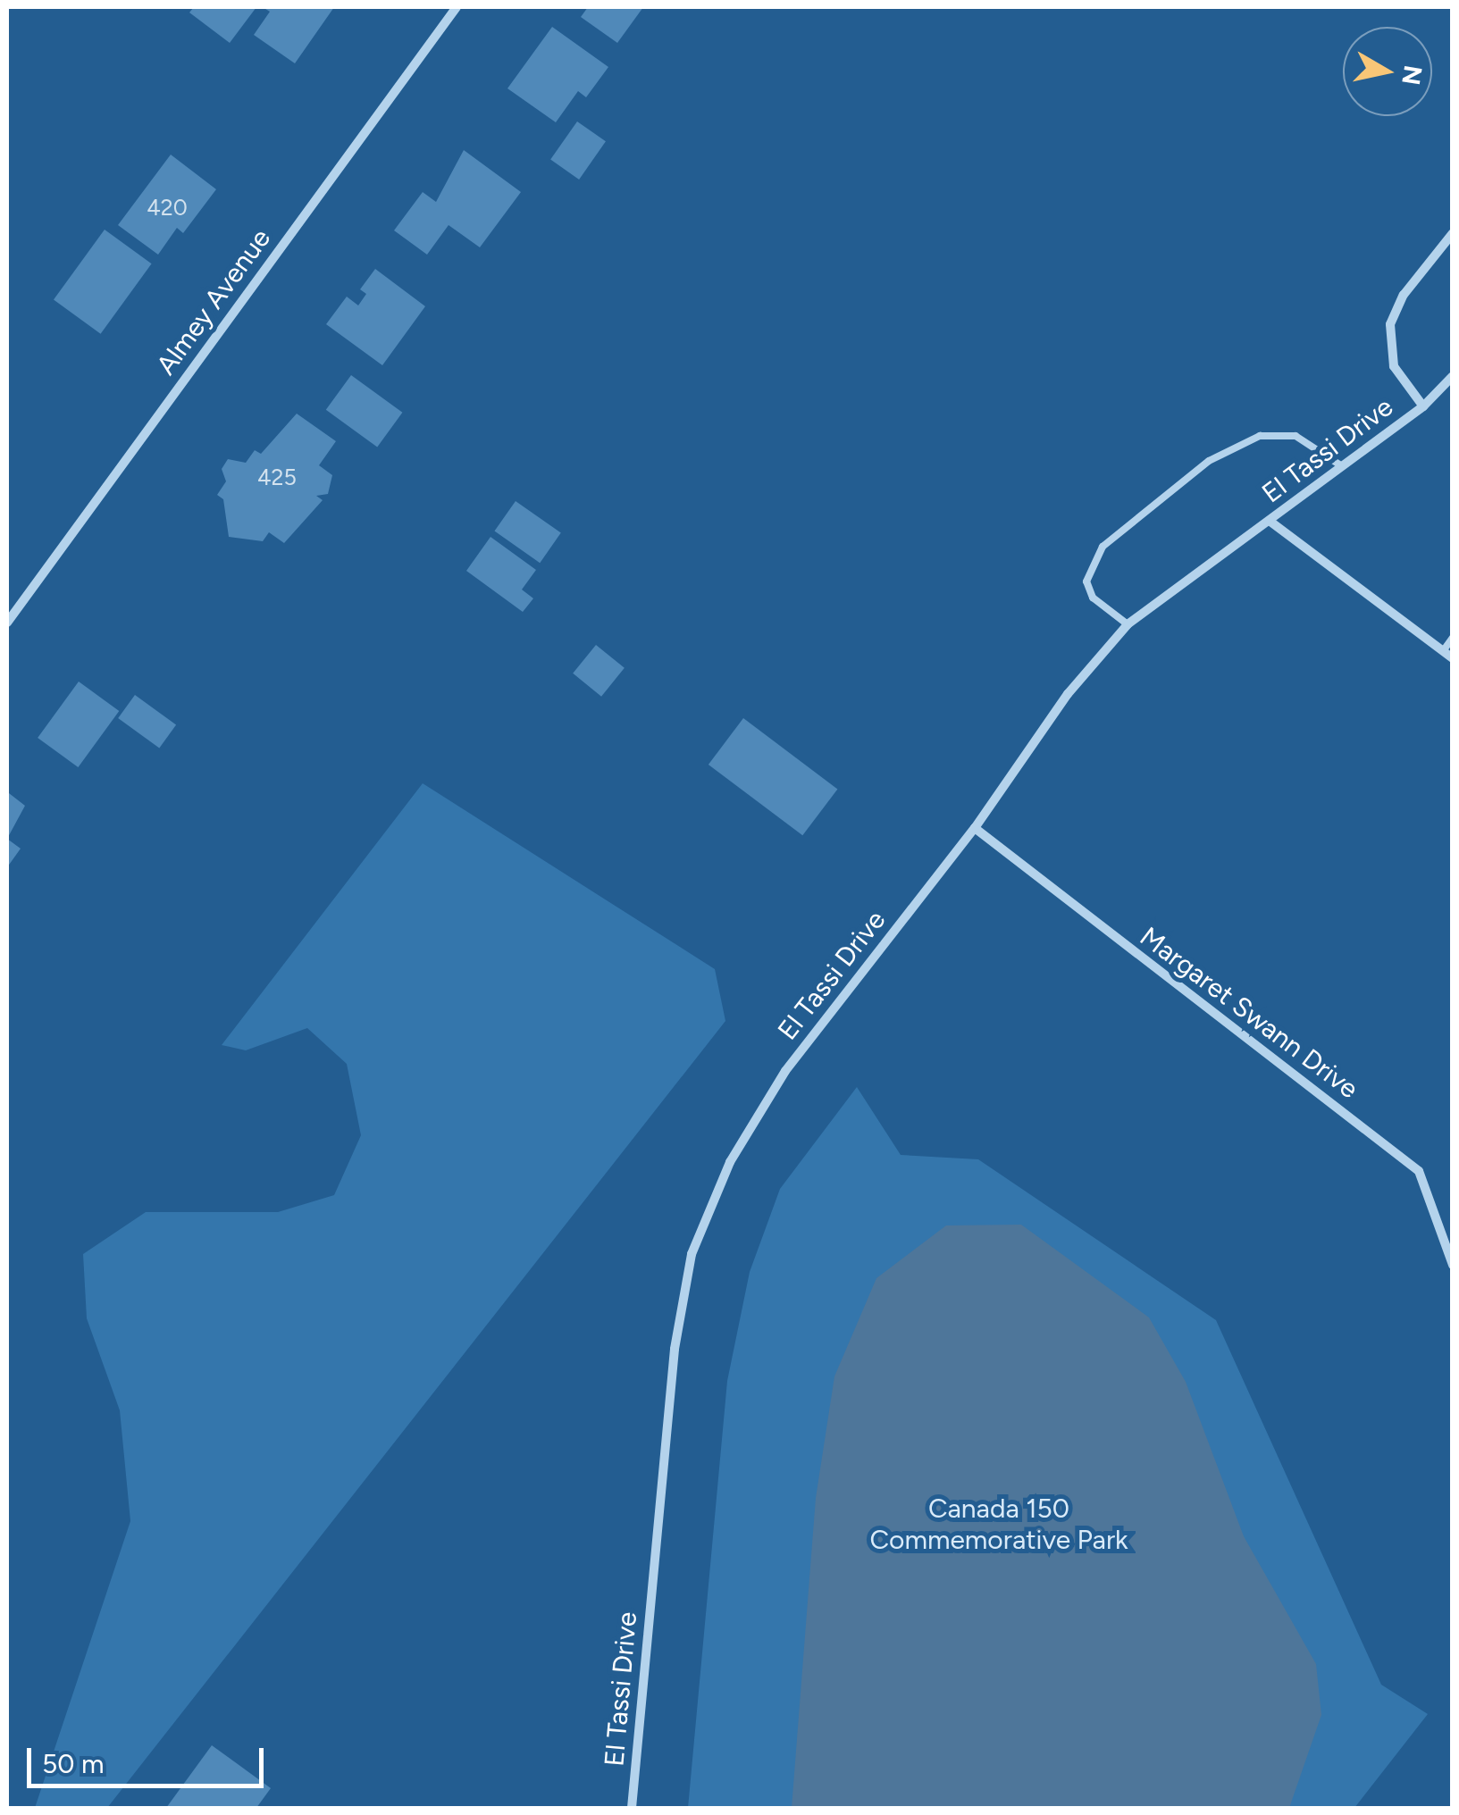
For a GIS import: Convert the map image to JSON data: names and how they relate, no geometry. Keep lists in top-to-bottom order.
{
  "streets": {
    "street": ["Almey Avenue", "El Tassi Drive", "Margaret Swann Drive"]
  },
  "crossings": [
    ["El Tassi Drive", "Margaret Swann Drive"]
  ],
  "parks": ["Canada 150 Commemorative Park"],
  "house_numbers": ["420", "425"],
  "scale_bar": "50 m",
  "north": "right"
}
